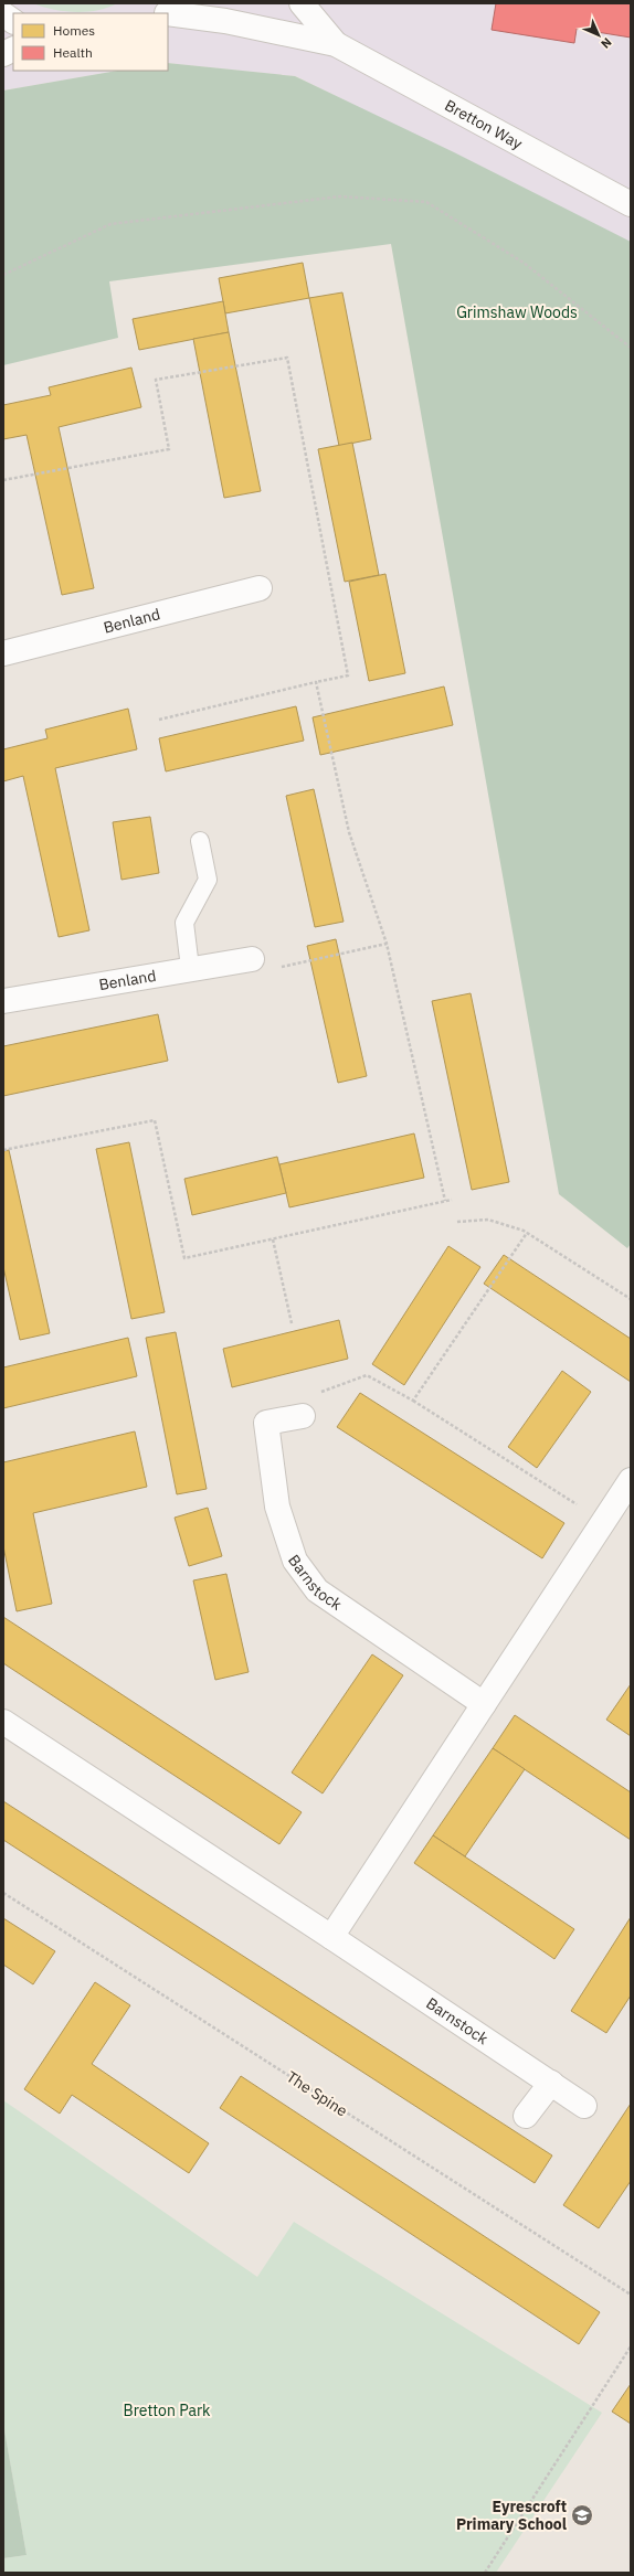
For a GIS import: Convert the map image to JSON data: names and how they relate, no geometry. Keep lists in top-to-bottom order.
{
  "streets": {
    "street": ["Bretton Way", "Benland", "Barnstock"],
    "path": ["The Spine"]
  },
  "parks": ["Grimshaw Woods", "Bretton Park"],
  "places": {
    "school or university": ["Eyrescroft Primary School"]
  },
  "legend": ["Homes", "Health"],
  "north": "bottom right"
}
